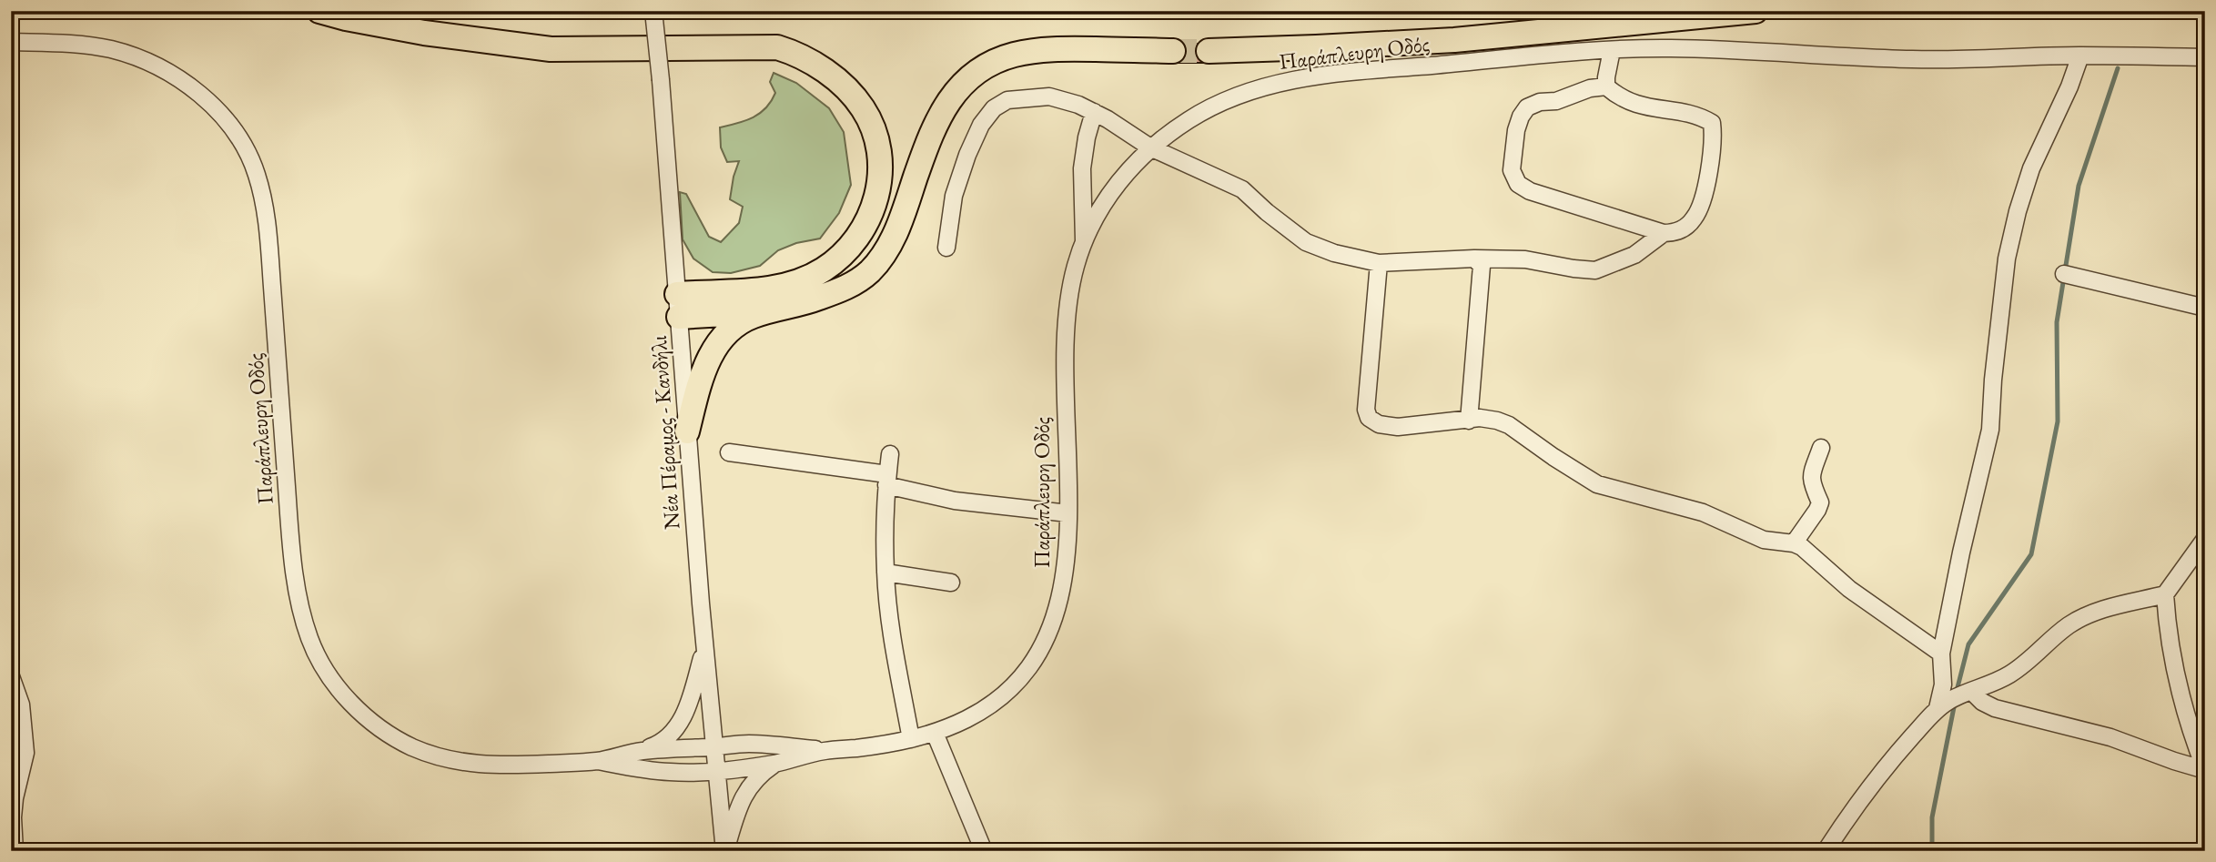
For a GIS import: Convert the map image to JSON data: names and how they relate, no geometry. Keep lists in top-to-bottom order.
{
  "streets": {
    "street": ["Παράπλευρη Οδός", "Νέα Πέραμος - Κανδήλι"]
  },
  "crossings": [
    ["Παράπλευρη Οδός", "Νέα Πέραμος - Κανδήλι"]
  ]
}
